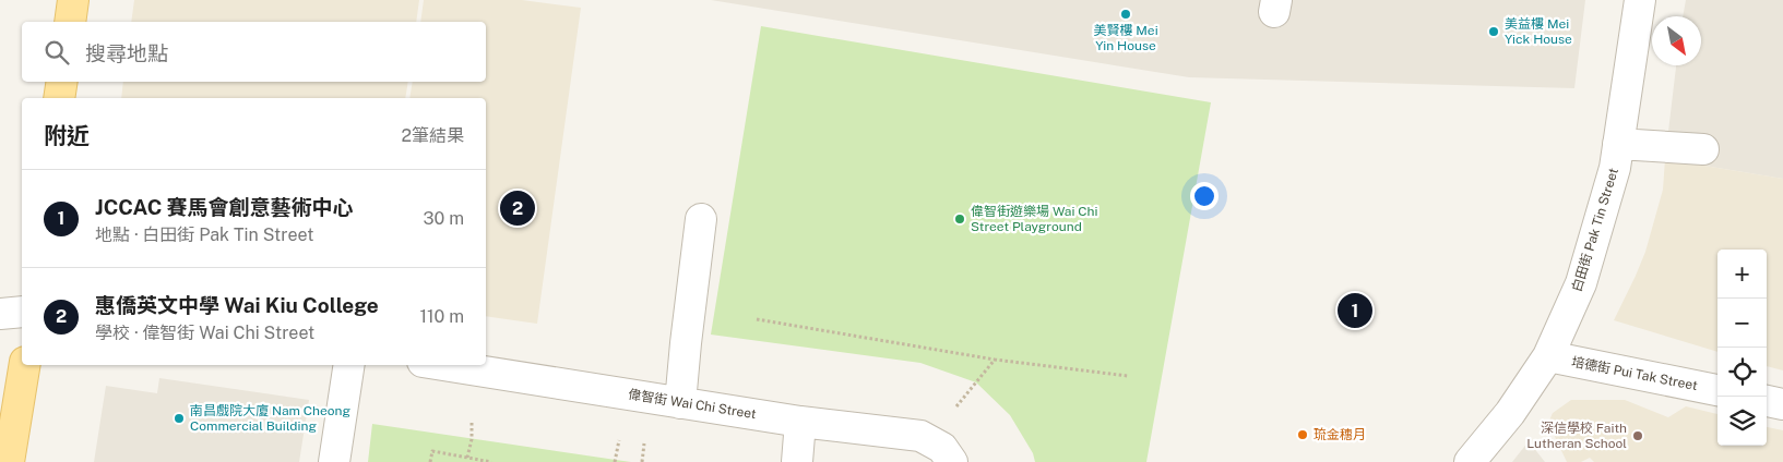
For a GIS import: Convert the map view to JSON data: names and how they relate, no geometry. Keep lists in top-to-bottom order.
{
  "streets": {
    "street": ["白田街 Pak Tin Street", "培德街 Pui Tak Street", "偉智街 Wai Chi Street"]
  },
  "crossings": [
    ["白田街 Pak Tin Street", "培德街 Pui Tak Street"]
  ],
  "places": [
    "美賢樓 Mei Yin House",
    "美益樓 Mei Yick House",
    "偉智街遊樂場 Wai Chi Street Playground",
    "南昌戲院大廈 Nam Cheong Commercial Building",
    "琉金穗月",
    "深信學校 Faith Lutheran School"
  ],
  "north": "bottom right",
  "page": {
    "search": "搜尋地點",
    "heading": ["附近", "2筆結果"],
    "list": [
      {
        "mark": "1",
        "name": "JCCAC 賽馬會創意藝術中心",
        "note": "地點 · 白田街 Pak Tin Street",
        "value": "30 m"
      },
      {
        "mark": "2",
        "name": "惠僑英文中學 Wai Kiu College",
        "note": "學校 · 偉智街 Wai Chi Street",
        "value": "110 m"
      }
    ],
    "pins": ["2", "1"],
    "map_buttons": ["+", "−"]
  }
}
